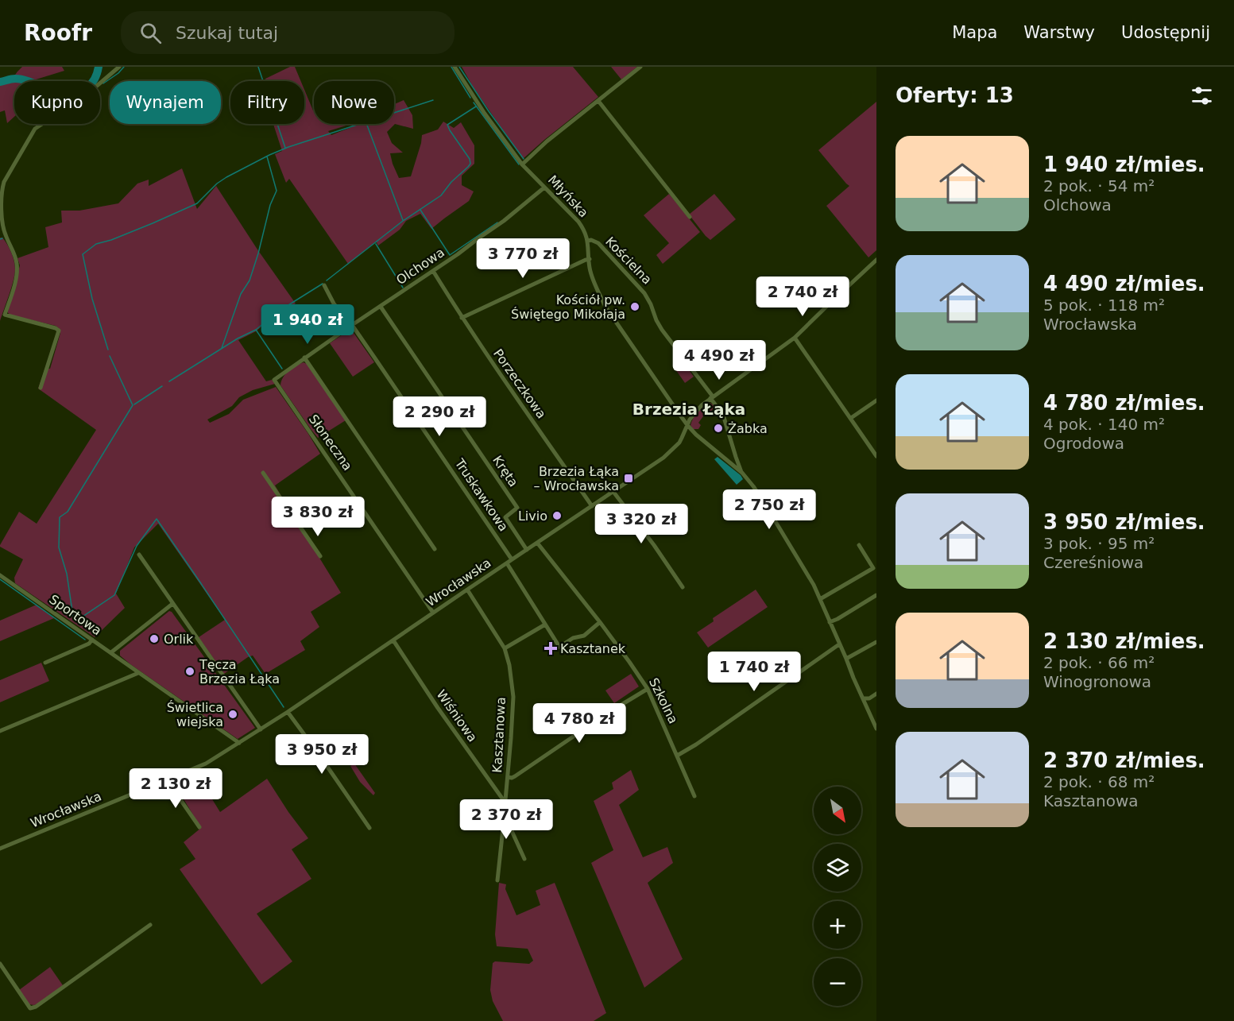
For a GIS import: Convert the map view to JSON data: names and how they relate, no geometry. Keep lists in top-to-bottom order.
{
  "streets": {
    "street": [
      "Młyńska",
      "Kościelna",
      "Olchowa",
      "Porzeczkowa",
      "Słoneczna",
      "Kręta",
      "Truskawkowa",
      "Wrocławska",
      "Sportowa",
      "Szkolna",
      "Wiśniowa",
      "Kasztanowa"
    ]
  },
  "crossings": [
    ["Młyńska", "Kościelna"],
    ["Młyńska", "Olchowa"],
    ["Młyńska", "Wrocławska"],
    ["Kościelna", "Wrocławska"],
    ["Olchowa", "Porzeczkowa"],
    ["Olchowa", "Słoneczna"],
    ["Olchowa", "Kręta"],
    ["Olchowa", "Truskawkowa"],
    ["Porzeczkowa", "Wrocławska"],
    ["Słoneczna", "Wrocławska"],
    ["Kręta", "Wrocławska"],
    ["Truskawkowa", "Wrocławska"],
    ["Wrocławska", "Sportowa"],
    ["Wrocławska", "Szkolna"],
    ["Wrocławska", "Wiśniowa"],
    ["Wrocławska", "Kasztanowa"],
    ["Wiśniowa", "Kasztanowa"]
  ],
  "districts": ["Brzezia Łąka"],
  "places": {
    "other": [
      "Kościół pw. Świętego Mikołaja",
      "Żabka",
      "Livio",
      "Orlik",
      "Tęcza Brzezia Łąka",
      "Świetlica wiejska"
    ],
    "transit": ["Brzezia Łąka – Wrocławska"],
    "health": ["Kasztanek"]
  },
  "north": "bottom right",
  "page": {
    "header": "Roofr",
    "search": "Szukaj tutaj",
    "nav": ["Mapa", "Warstwy", "Udostępnij"],
    "heading": "Oferty: 13",
    "chip": [
      "Kupno",
      "Wynajem",
      "Filtry",
      "Nowe"
    ],
    "list": [
      {
        "name": "1 940 zł/mies.",
        "note": "2 pok. · 54 m² · Olchowa"
      },
      {
        "name": "4 490 zł/mies.",
        "note": "5 pok. · 118 m² · Wrocławska"
      },
      {
        "name": "4 780 zł/mies.",
        "note": "4 pok. · 140 m² · Ogrodowa"
      },
      {
        "name": "3 950 zł/mies.",
        "note": "3 pok. · 95 m² · Czereśniowa"
      },
      {
        "name": "2 130 zł/mies.",
        "note": "2 pok. · 66 m² · Winogronowa"
      },
      {
        "name": "2 370 zł/mies.",
        "note": "2 pok. · 68 m² · Kasztanowa"
      }
    ],
    "price": [
      "3 770 zł",
      "2 740 zł",
      "1 940 zł",
      "4 490 zł",
      "2 290 zł",
      "2 750 zł",
      "3 830 zł",
      "3 320 zł",
      "1 740 zł",
      "4 780 zł",
      "3 950 zł",
      "2 130 zł",
      "2 370 zł"
    ],
    "map_buttons": ["+", "−"]
  }
}
